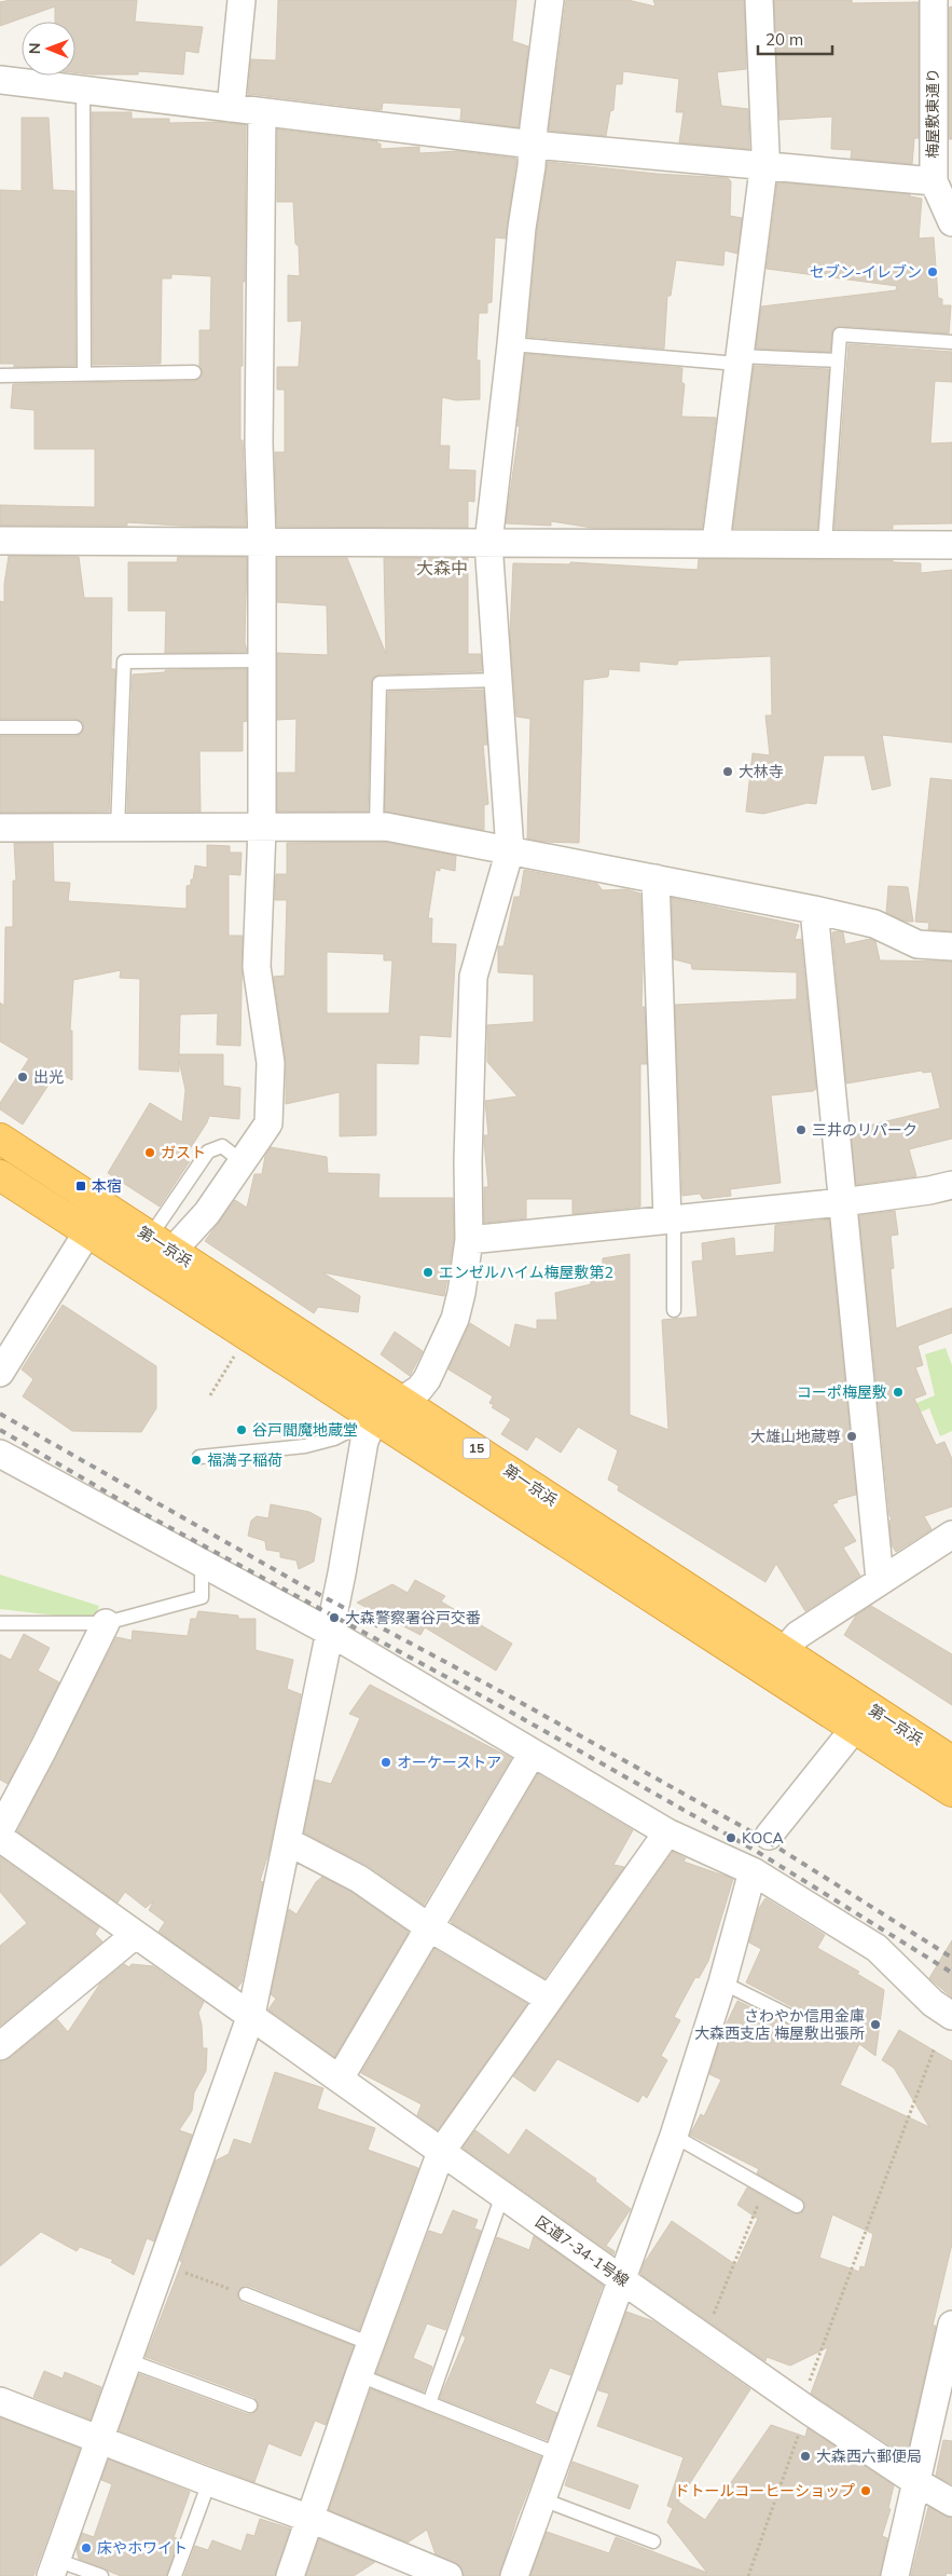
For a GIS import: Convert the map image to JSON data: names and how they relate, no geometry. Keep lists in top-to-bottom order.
{
  "streets": {
    "highway": ["第一京浜", "15"],
    "street": ["梅屋敷東通り", "区道7-34-1号線"]
  },
  "districts": ["大森中"],
  "places": {
    "other": [
      "セブン-イレブン",
      "大林寺",
      "出光",
      "三井のリパーク",
      "ガスト",
      "エンゼルハイム梅屋敷第2",
      "コーポ梅屋敷",
      "谷戸閻魔地蔵堂",
      "大雄山地蔵尊",
      "福満子稲荷",
      "大森警察署谷戸交番",
      "オーケーストア",
      "KOCA",
      "さわやか信用金庫 大森西支店 梅屋敷出張所",
      "大森西六郵便局",
      "ドトールコーヒーショップ",
      "床やホワイト"
    ],
    "transit": ["本宿"]
  },
  "scale_bar": "20 m",
  "north": "left"
}
